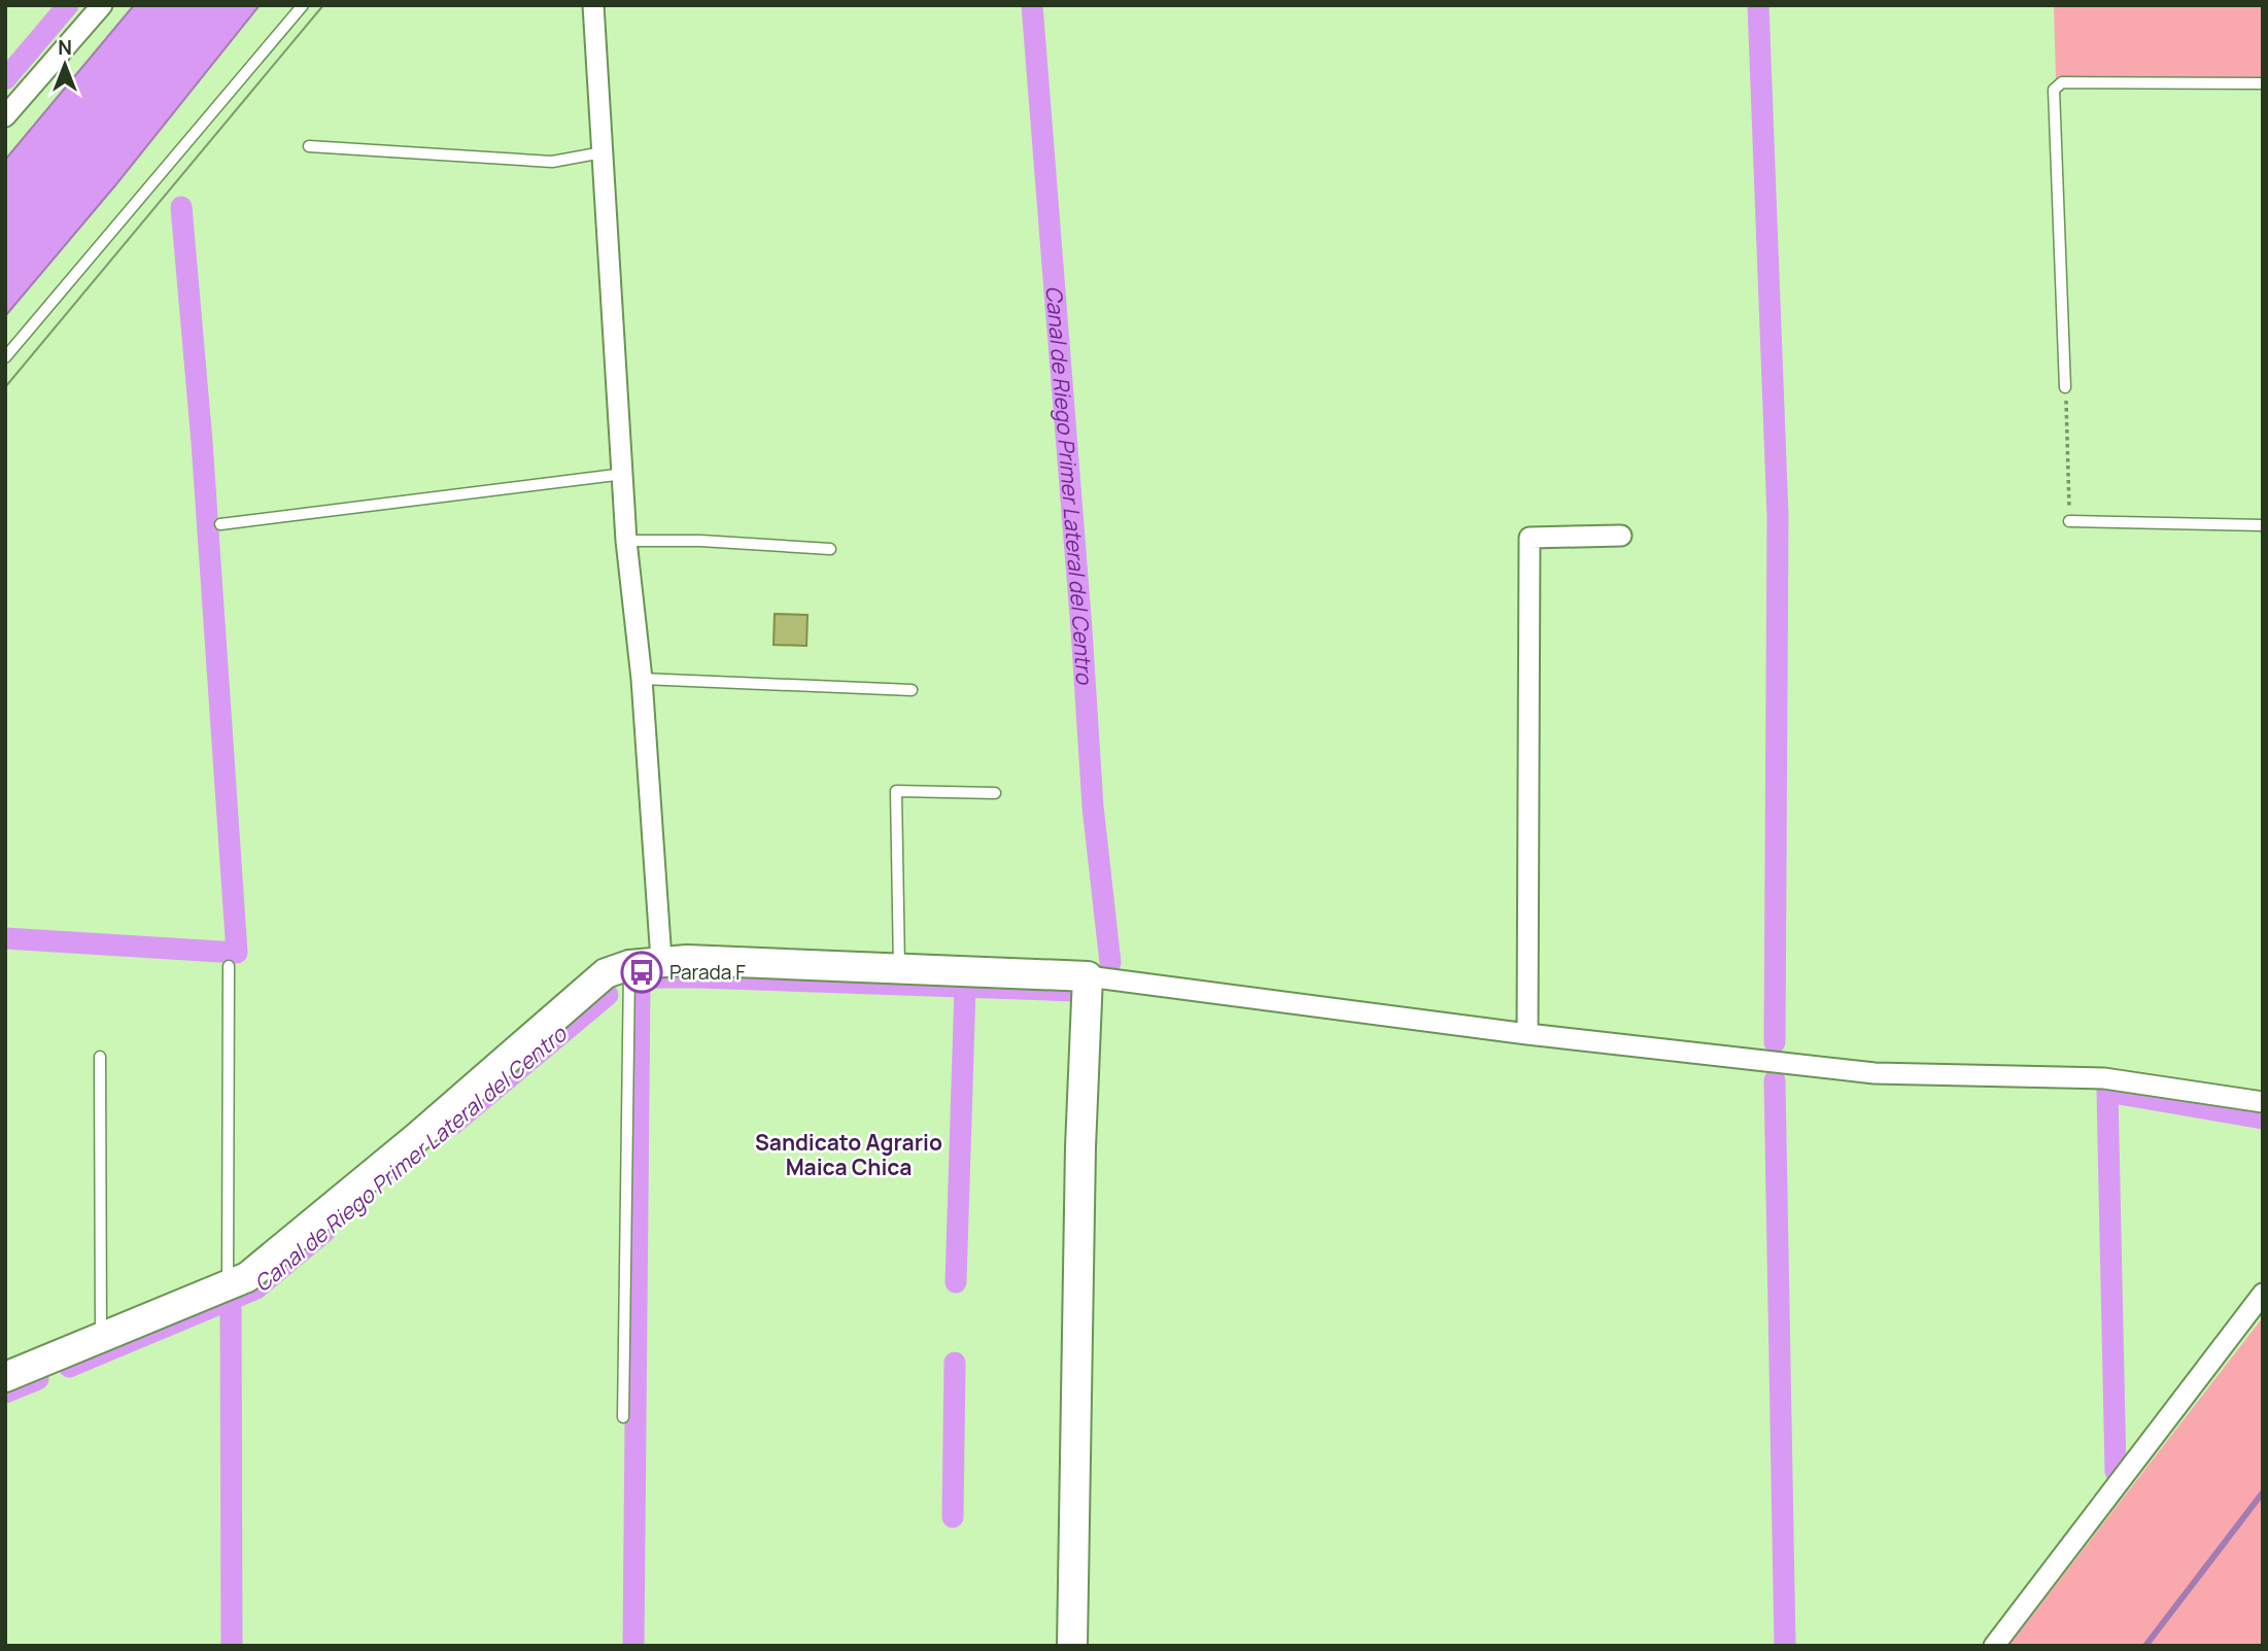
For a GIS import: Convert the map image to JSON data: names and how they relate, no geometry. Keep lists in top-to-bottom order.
{
  "districts": ["Sandicato Agrario Maica Chica"],
  "water": ["Canal de Riego Primer Lateral del Centro"],
  "places": {
    "bus stop": ["Parada F"]
  },
  "north": "top"
}
